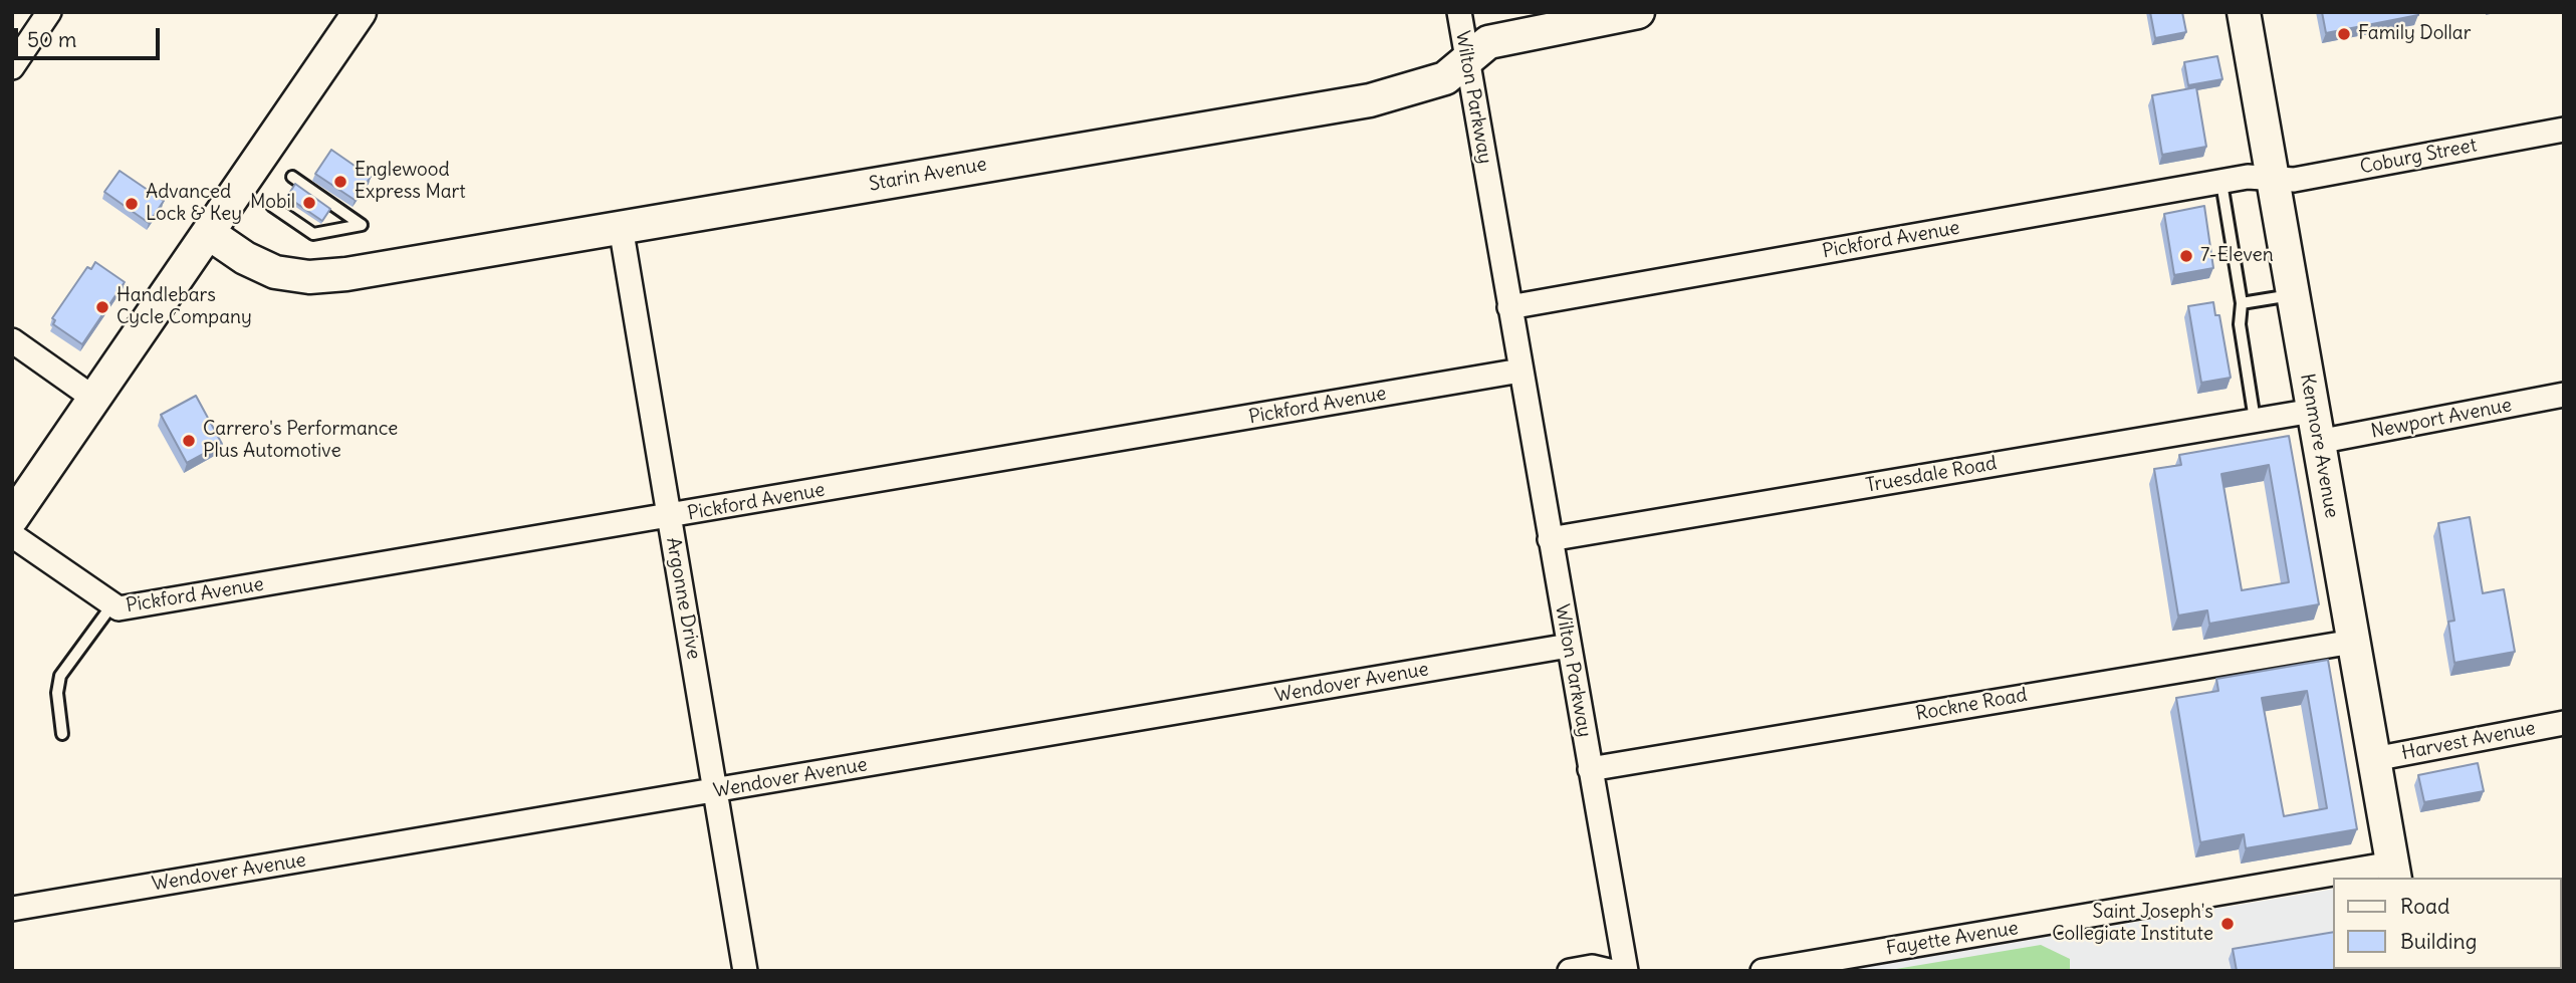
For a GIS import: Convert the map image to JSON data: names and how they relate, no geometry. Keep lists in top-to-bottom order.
{
  "streets": {
    "street": [
      "Wilton Parkway",
      "Coburg Street",
      "Starin Avenue",
      "Pickford Avenue",
      "Newport Avenue",
      "Kenmore Avenue",
      "Truesdale Road",
      "Argonne Drive",
      "Wendover Avenue",
      "Rockne Road",
      "Harvest Avenue",
      "Fayette Avenue"
    ]
  },
  "crossings": [
    ["Wilton Parkway", "Starin Avenue"],
    ["Wilton Parkway", "Pickford Avenue"],
    ["Wilton Parkway", "Truesdale Road"],
    ["Wilton Parkway", "Wendover Avenue"],
    ["Wilton Parkway", "Rockne Road"],
    ["Coburg Street", "Pickford Avenue"],
    ["Coburg Street", "Kenmore Avenue"],
    ["Starin Avenue", "Argonne Drive"],
    ["Pickford Avenue", "Kenmore Avenue"],
    ["Pickford Avenue", "Argonne Drive"],
    ["Newport Avenue", "Kenmore Avenue"],
    ["Kenmore Avenue", "Truesdale Road"],
    ["Kenmore Avenue", "Rockne Road"],
    ["Kenmore Avenue", "Harvest Avenue"],
    ["Kenmore Avenue", "Fayette Avenue"],
    ["Argonne Drive", "Wendover Avenue"]
  ],
  "places": [
    "Family Dollar",
    "Englewood Express Mart",
    "Mobil",
    "Advanced Lock & Key",
    "7-Eleven",
    "Handlebars Cycle Company",
    "Carrero's Performance Plus Automotive",
    "Saint Joseph's Collegiate Institute"
  ],
  "legend": ["Road", "Building"],
  "scale_bar": "50 m"
}
